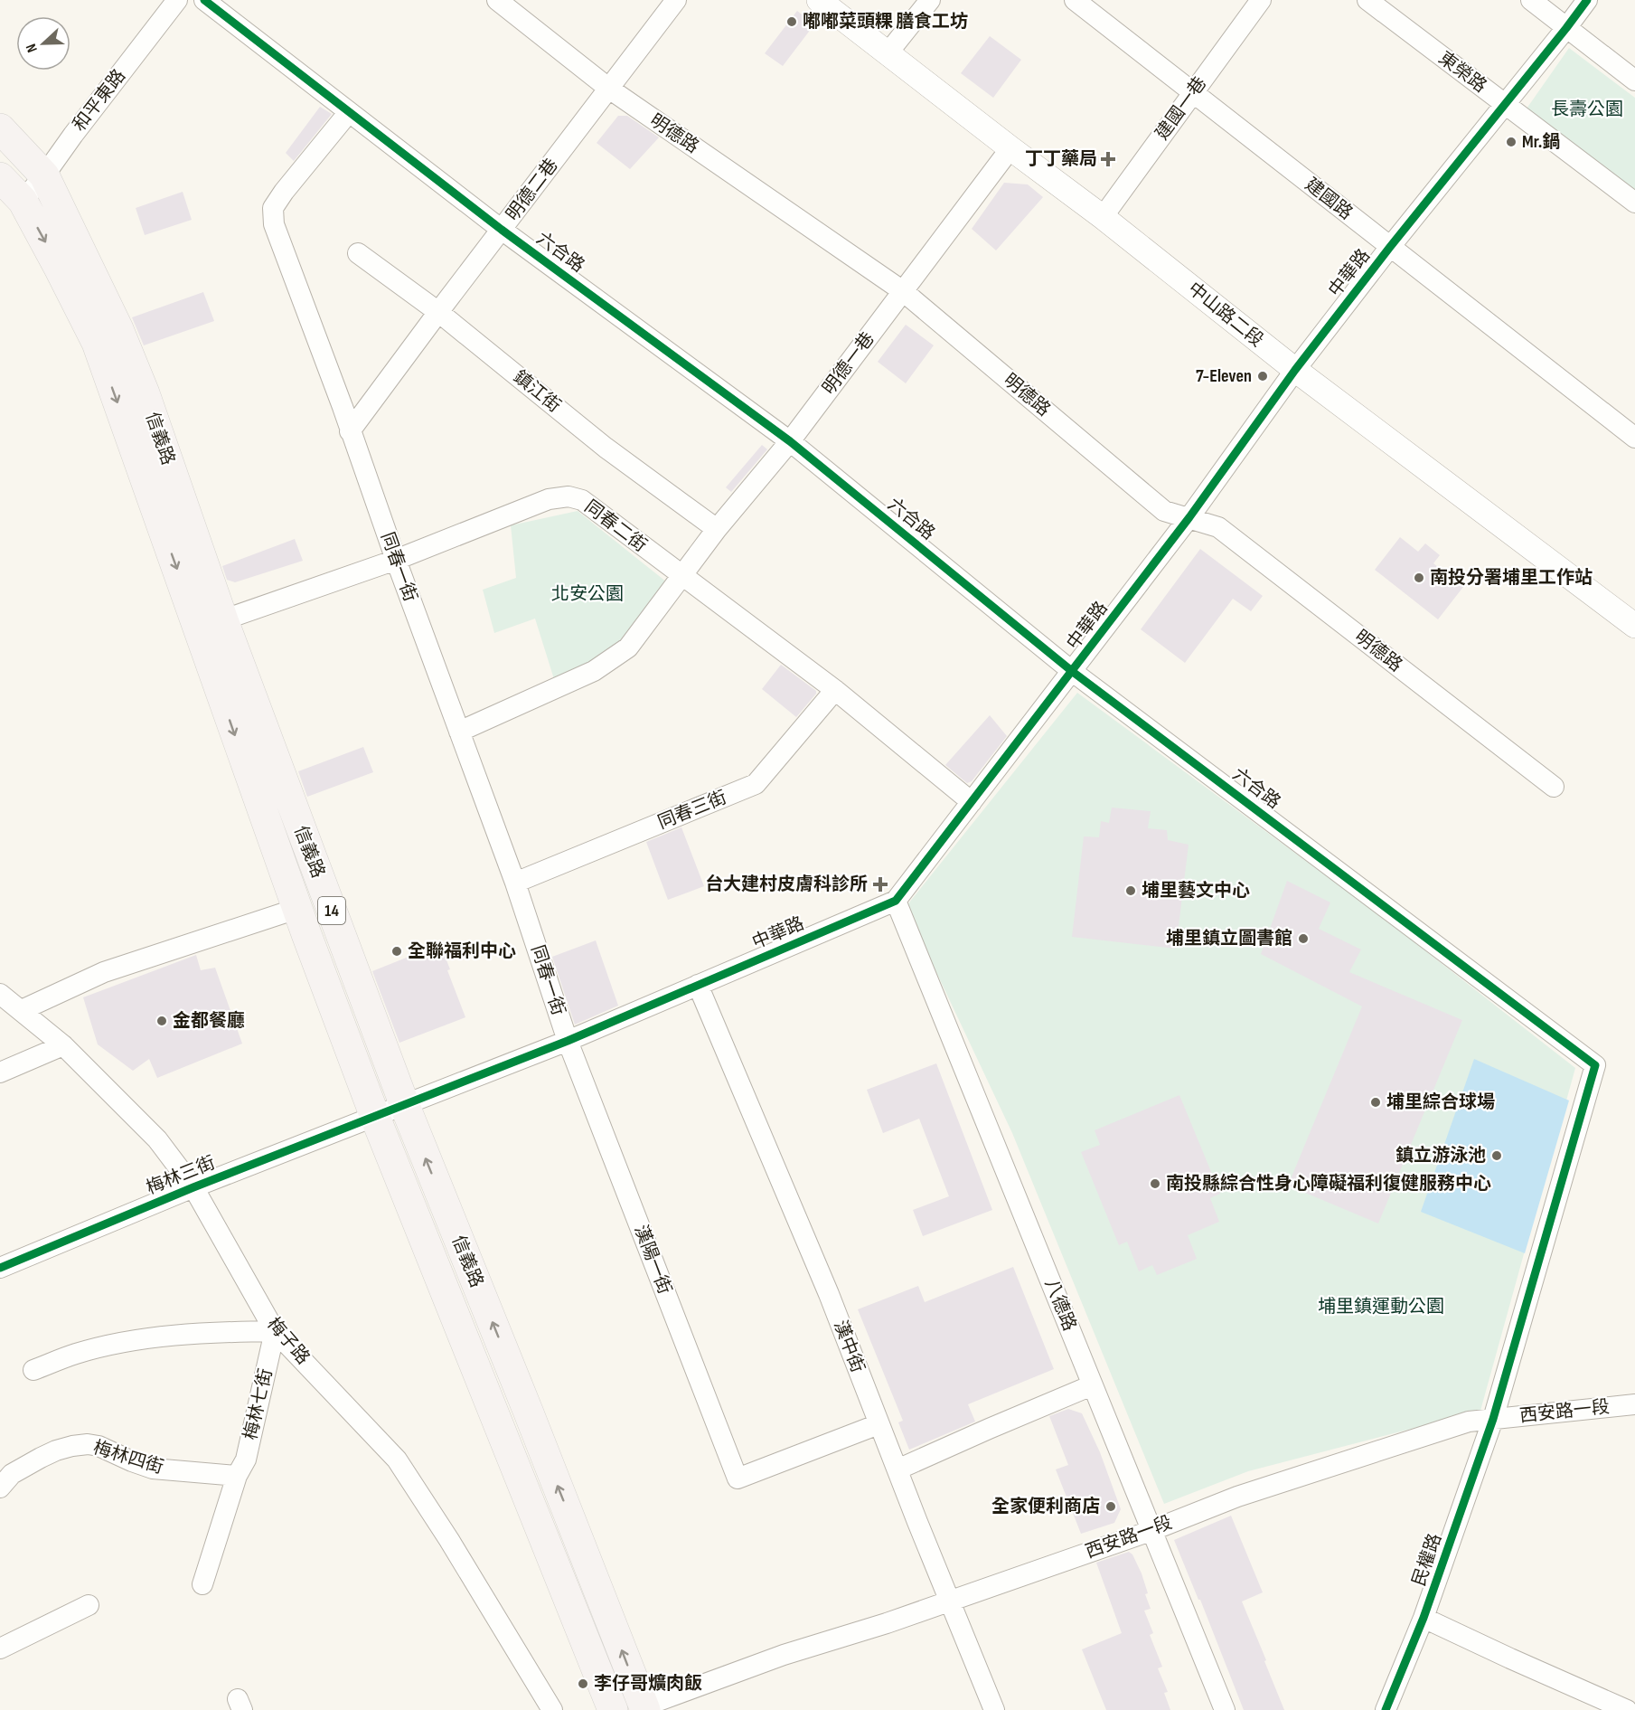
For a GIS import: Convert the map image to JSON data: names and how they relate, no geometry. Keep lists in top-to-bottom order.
{
  "streets": {
    "main road": ["信義路", "14"],
    "street": [
      "東榮路",
      "和平東路",
      "建國一巷",
      "明德路",
      "明德二巷",
      "建國路",
      "六合路",
      "中華路",
      "中山路二段",
      "明德一巷",
      "鎮江街",
      "同春二街",
      "同春一街",
      "同春三街",
      "梅林三街",
      "漢陽一街",
      "八德路",
      "梅子路",
      "漢中街",
      "梅林七街",
      "西安路一段",
      "梅林四街",
      "民權路"
    ]
  },
  "crossings": [
    ["東榮路", "中華路"],
    ["和平東路", "信義路"],
    ["建國一巷", "建國路"],
    ["建國一巷", "中山路二段"],
    ["明德路", "明德二巷"],
    ["明德路", "中華路"],
    ["明德路", "明德一巷"],
    ["明德二巷", "六合路"],
    ["明德二巷", "鎮江街"],
    ["明德二巷", "同春一街"],
    ["建國路", "中華路"],
    ["六合路", "中華路"],
    ["六合路", "明德一巷"],
    ["六合路", "同春一街"],
    ["六合路", "民權路"],
    ["中華路", "中山路二段"],
    ["中華路", "信義路"],
    ["中華路", "同春二街"],
    ["中華路", "同春一街"],
    ["中華路", "梅林三街"],
    ["中華路", "漢陽一街"],
    ["中華路", "八德路"],
    ["中華路", "漢中街"],
    ["中山路二段", "明德一巷"],
    ["明德一巷", "鎮江街"],
    ["明德一巷", "同春二街"],
    ["明德一巷", "同春一街"],
    ["信義路", "同春二街"],
    ["信義路", "梅林三街"],
    ["信義路", "西安路一段"],
    ["同春二街", "同春一街"],
    ["同春二街", "同春三街"],
    ["同春一街", "同春三街"],
    ["同春一街", "漢陽一街"],
    ["梅林三街", "梅子路"],
    ["漢陽一街", "漢中街"],
    ["八德路", "西安路一段"],
    ["梅子路", "梅林七街"],
    ["漢中街", "西安路一段"],
    ["梅林七街", "梅林四街"],
    ["西安路一段", "民權路"]
  ],
  "parks": ["長壽公園", "北安公園", "埔里鎮運動公園"],
  "places": {
    "other": [
      "嘟嘟菜頭粿 膳食工坊",
      "Mr.鍋",
      "7-Eleven",
      "南投分署埔里工作站",
      "埔里藝文中心",
      "埔里鎮立圖書館",
      "全聯福利中心",
      "金都餐廳",
      "埔里綜合球場",
      "鎮立游泳池",
      "南投縣綜合性身心障礙福利復健服務中心",
      "全家便利商店",
      "李仔哥爌肉飯"
    ],
    "health": ["丁丁藥局", "台大建村皮膚科診所"]
  },
  "north": "left"
}
